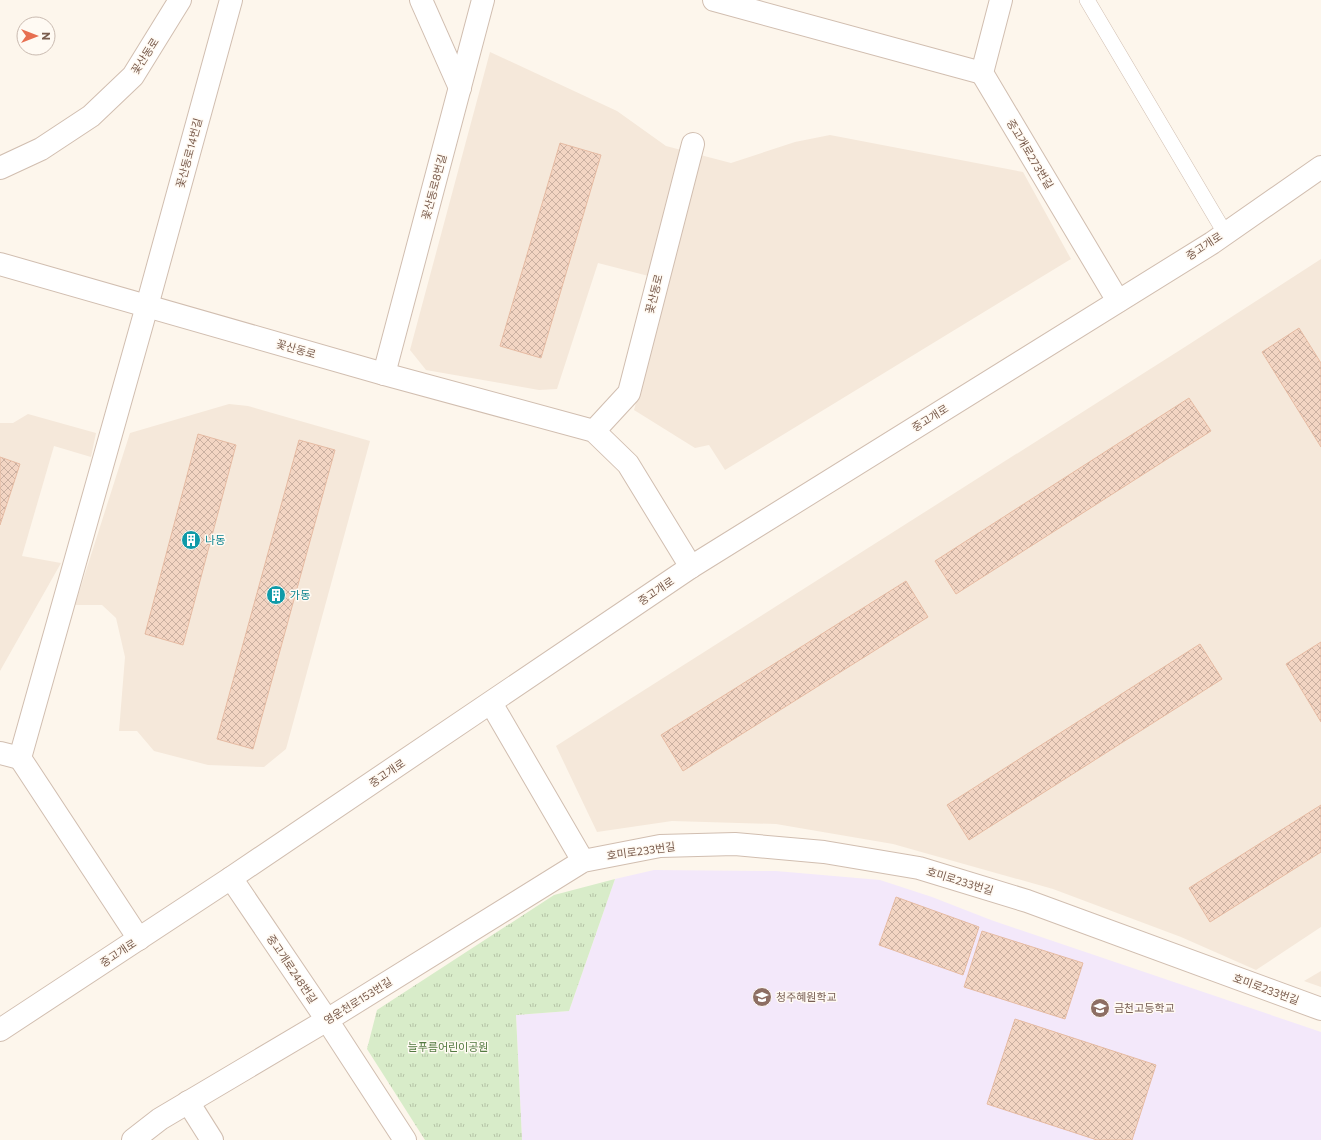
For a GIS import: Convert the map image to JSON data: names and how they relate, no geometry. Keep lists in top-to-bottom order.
{
  "streets": {
    "street": [
      "꽃산동로",
      "꽃산동로14번길",
      "중고개로273번길",
      "꽃산동로8번길",
      "중고개로",
      "호미로233번길",
      "중고개로248번길",
      "영운천로153번길"
    ]
  },
  "crossings": [
    ["꽃산동로", "꽃산동로14번길"],
    ["꽃산동로", "꽃산동로8번길"],
    ["꽃산동로", "중고개로"],
    ["중고개로273번길", "중고개로"],
    ["중고개로", "중고개로248번길"],
    ["호미로233번길", "영운천로153번길"],
    ["중고개로248번길", "영운천로153번길"]
  ],
  "parks": ["늘푸름어린이공원"],
  "places": {
    "building": ["나동", "가동"],
    "school or university": ["청주혜원학교", "금천고등학교"]
  },
  "north": "right"
}
